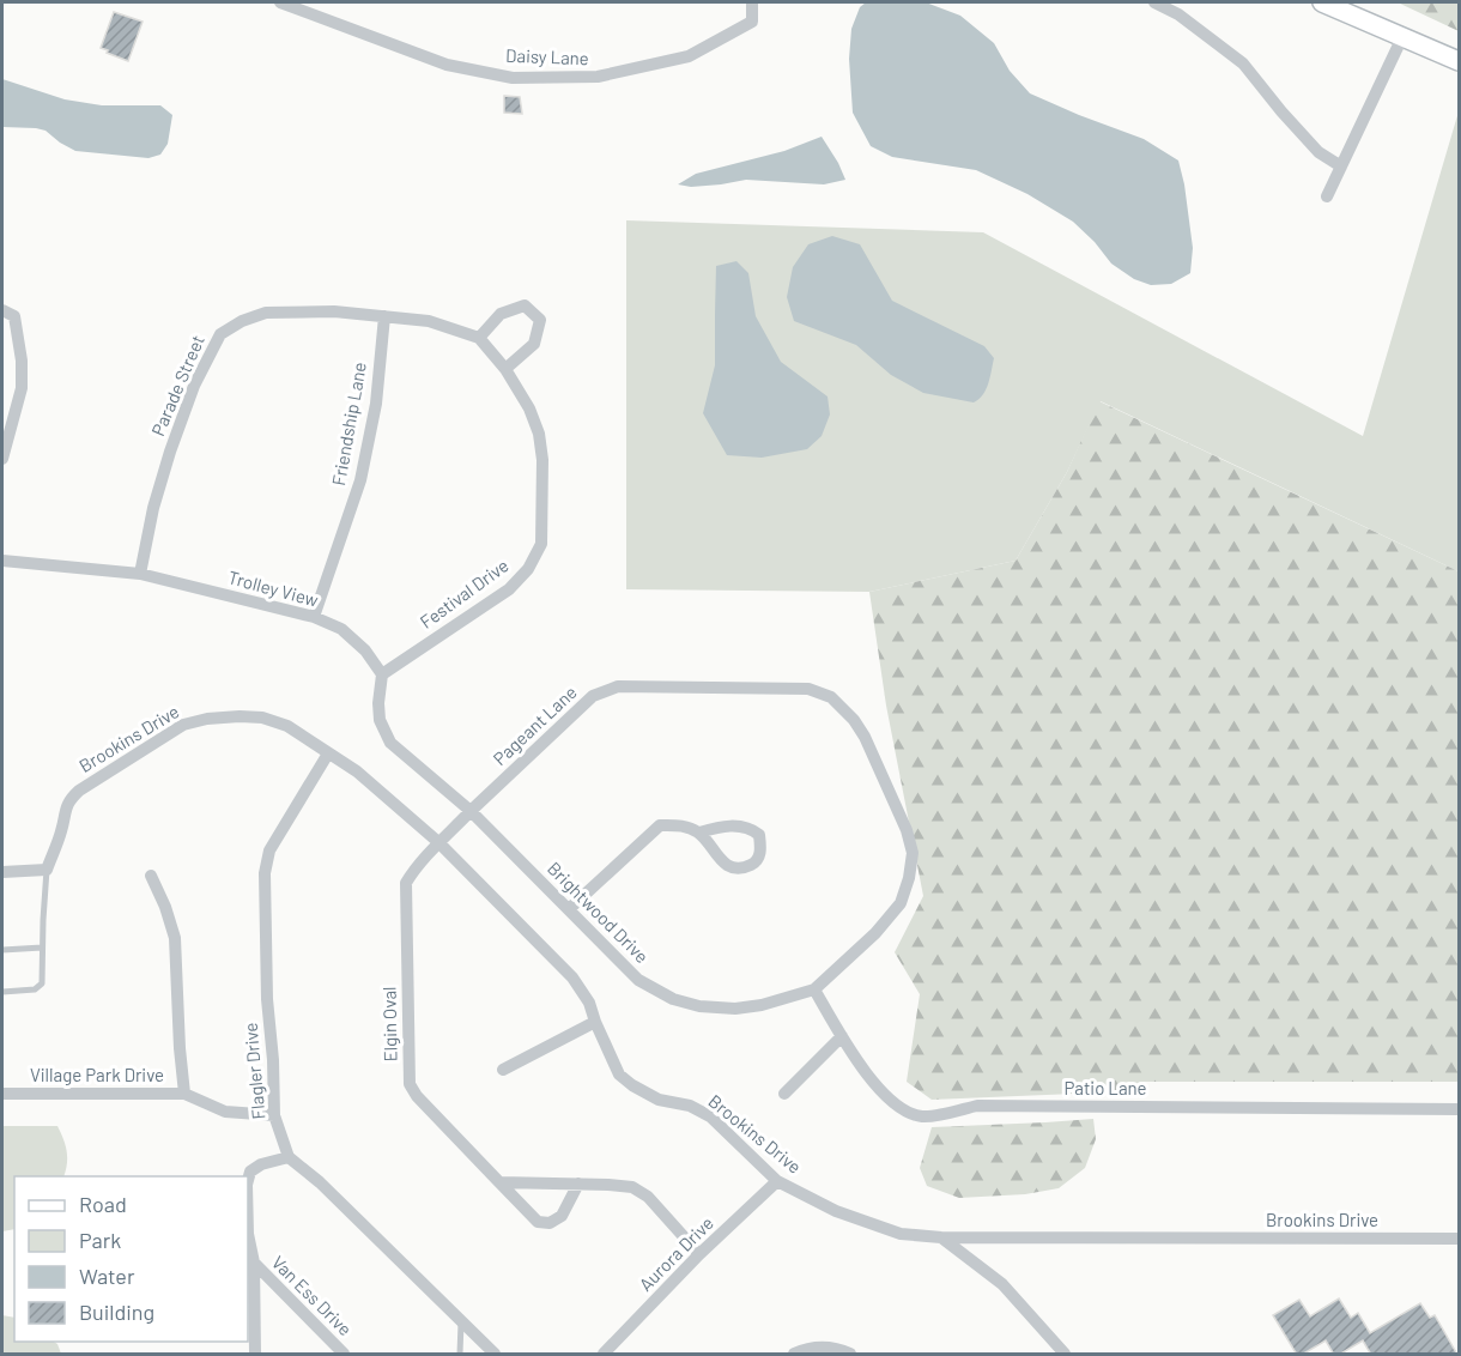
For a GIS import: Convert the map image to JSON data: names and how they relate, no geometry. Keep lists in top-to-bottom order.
{
  "streets": {
    "street": [
      "Daisy Lane",
      "Parade Street",
      "Friendship Lane",
      "Trolley View",
      "Festival Drive",
      "Pageant Lane",
      "Brookins Drive",
      "Brightwood Drive",
      "Elgin Oval",
      "Flagler Drive",
      "Village Park Drive",
      "Patio Lane",
      "Aurora Drive",
      "Van Ess Drive"
    ]
  },
  "crossings": [
    ["Parade Street", "Friendship Lane"],
    ["Parade Street", "Trolley View"],
    ["Friendship Lane", "Trolley View"],
    ["Trolley View", "Festival Drive"],
    ["Pageant Lane", "Brookins Drive"],
    ["Pageant Lane", "Brightwood Drive"],
    ["Pageant Lane", "Elgin Oval"],
    ["Brookins Drive", "Elgin Oval"],
    ["Brookins Drive", "Flagler Drive"],
    ["Brookins Drive", "Aurora Drive"],
    ["Brightwood Drive", "Patio Lane"],
    ["Flagler Drive", "Village Park Drive"]
  ],
  "legend": [
    "Road",
    "Park",
    "Water",
    "Building"
  ]
}
